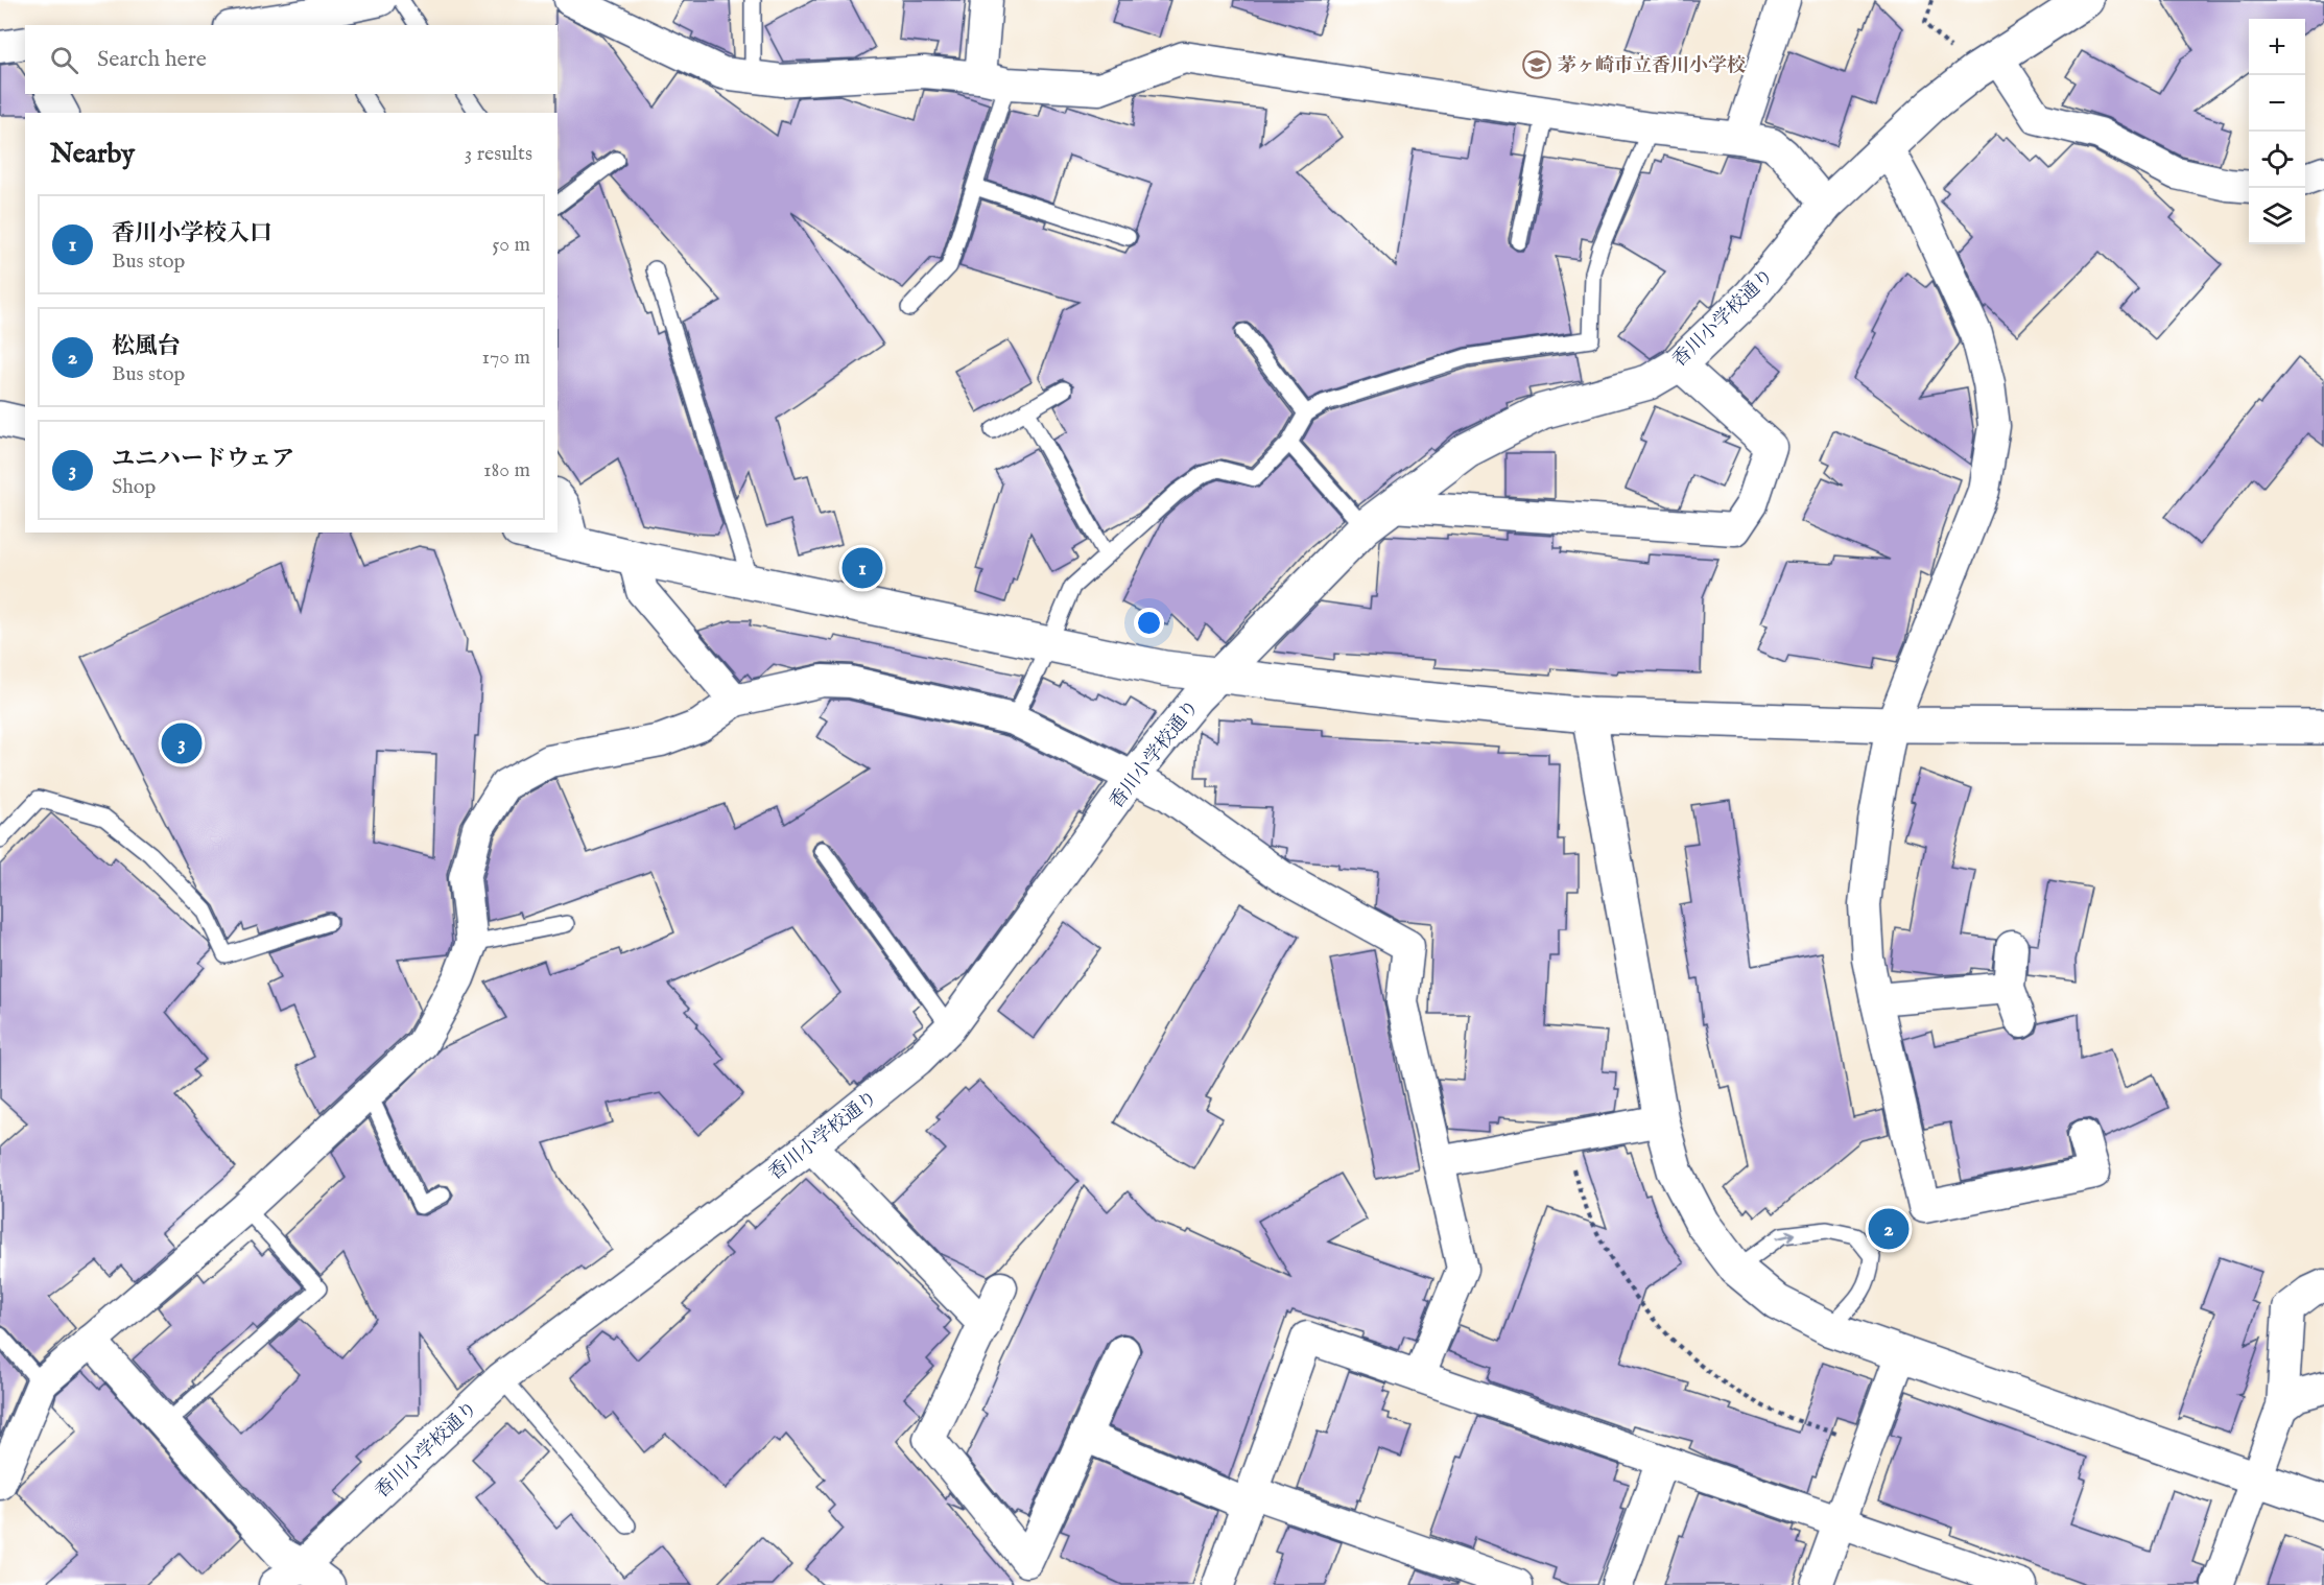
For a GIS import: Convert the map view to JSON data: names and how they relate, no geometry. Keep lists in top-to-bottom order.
{
  "streets": {
    "street": ["香川小学校通り"]
  },
  "places": {
    "school or university": ["茅ヶ崎市立香川小学校"]
  },
  "page": {
    "map_buttons": ["+", "−"],
    "search": "Search here",
    "heading": ["Nearby", "3 results"],
    "list": [
      {
        "mark": "1",
        "name": "香川小学校入口",
        "note": "Bus stop",
        "value": "50 m"
      },
      {
        "mark": "2",
        "name": "松風台",
        "note": "Bus stop",
        "value": "170 m"
      },
      {
        "mark": "3",
        "name": "ユニハードウェア",
        "note": "Shop",
        "value": "180 m"
      }
    ],
    "pins": ["1", "3", "2"]
  }
}
